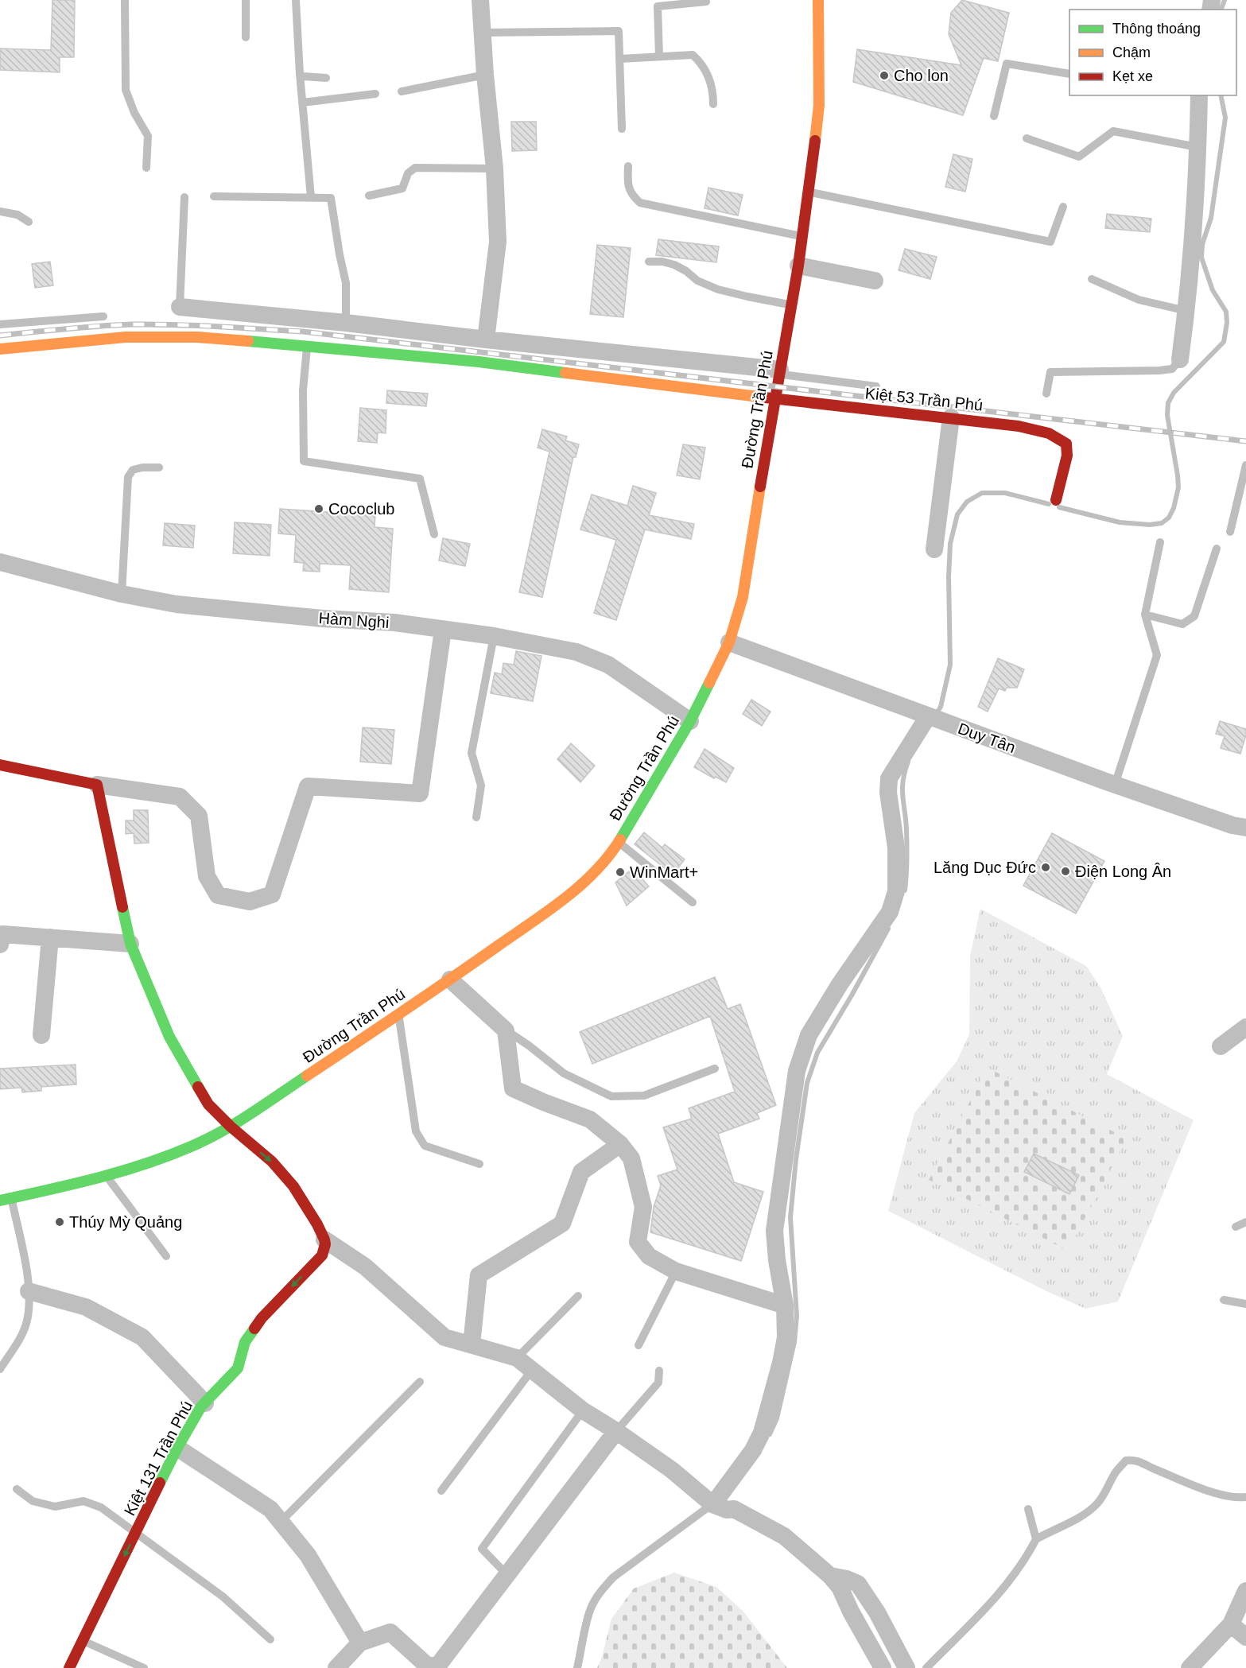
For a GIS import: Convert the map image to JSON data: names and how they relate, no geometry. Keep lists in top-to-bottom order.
{
  "streets": {
    "street": [
      "Kiệt 53 Trần Phú",
      "Đường Trần Phú",
      "Hàm Nghi",
      "Duy Tân",
      "Kiệt 131 Trần Phú"
    ]
  },
  "crossings": [
    ["Kiệt 53 Trần Phú", "Đường Trần Phú"],
    ["Đường Trần Phú", "Hàm Nghi"],
    ["Đường Trần Phú", "Duy Tân"]
  ],
  "one_way": ["Kiệt 131 Trần Phú"],
  "places": [
    "Cho lon",
    "Cococlub",
    "Lăng Dục Đức",
    "Điện Long Ân",
    "WinMart+",
    "Thúy Mỳ Quảng"
  ],
  "legend": ["Thông thoáng", "Chậm", "Kẹt xe"]
}
